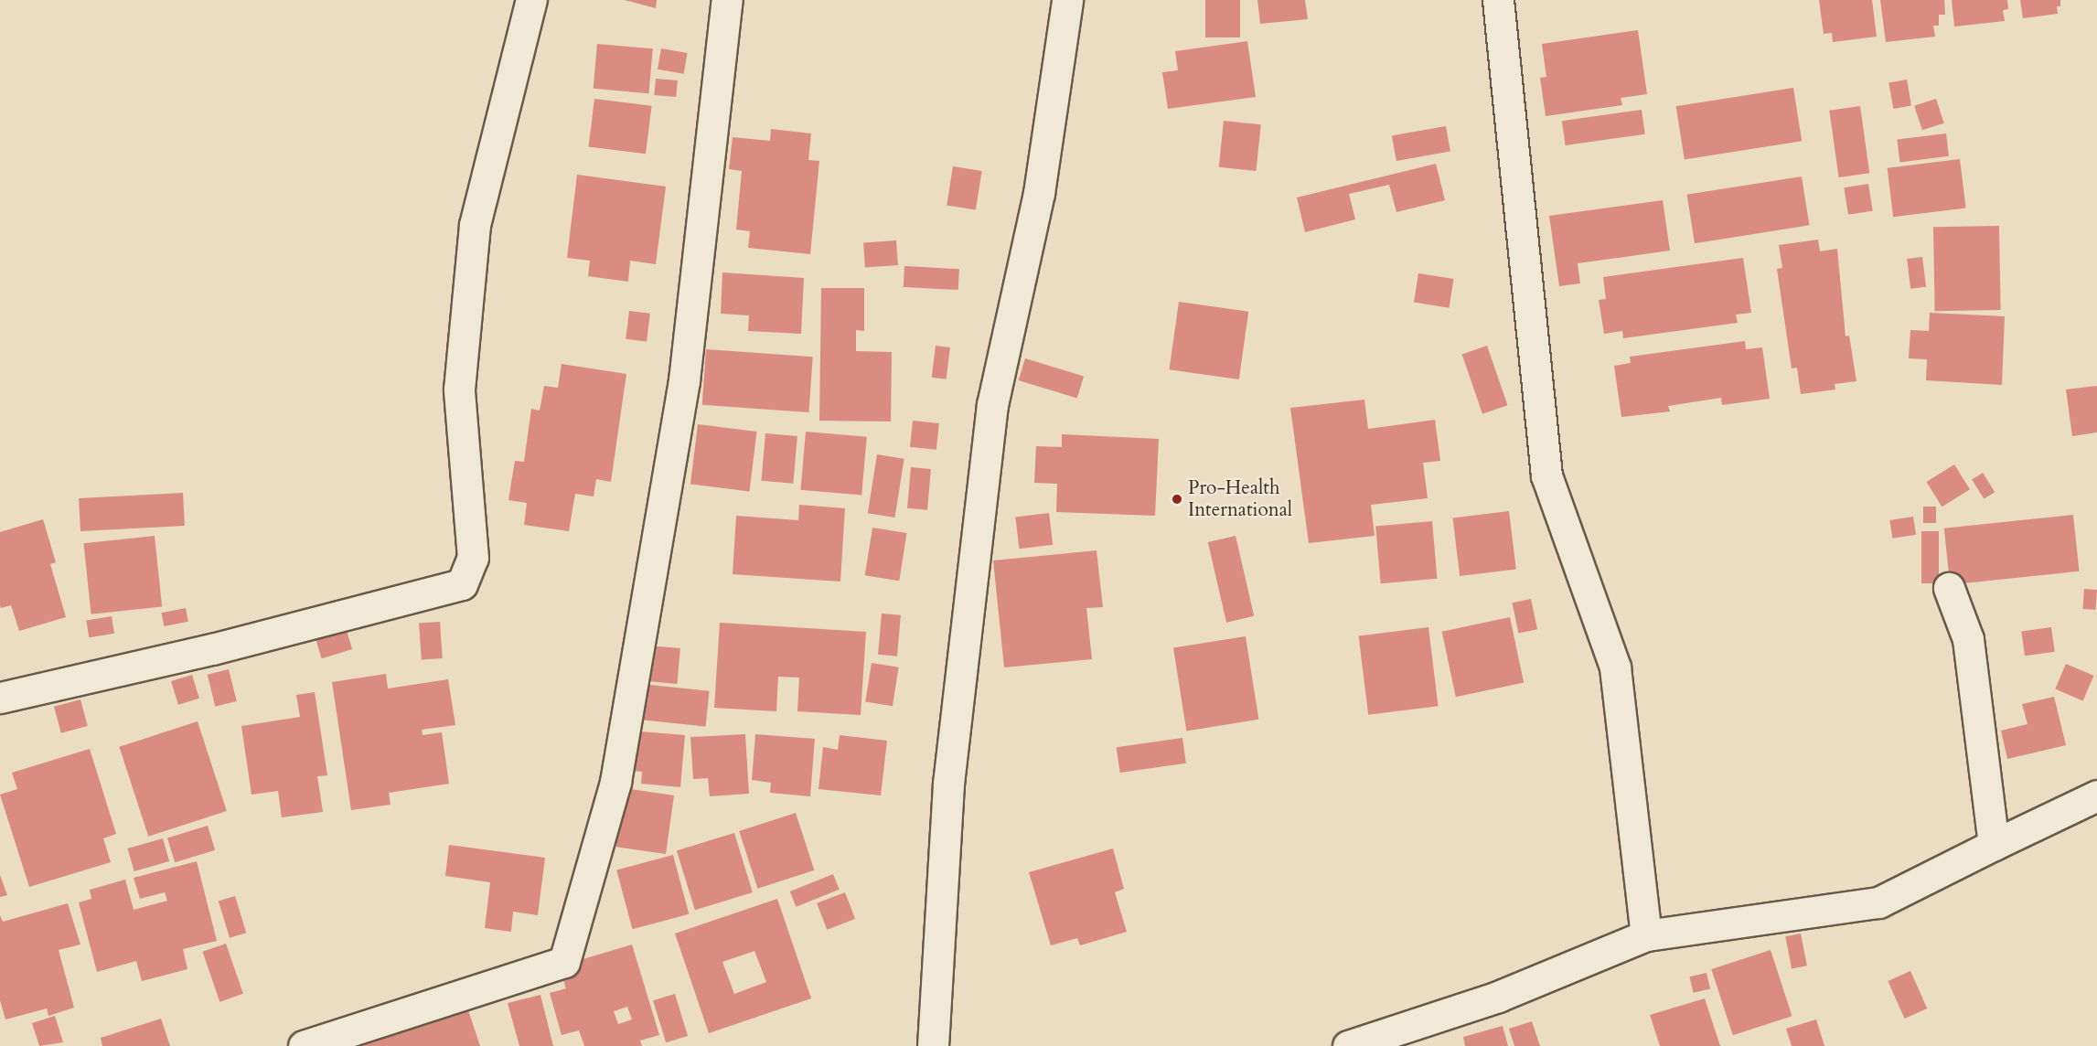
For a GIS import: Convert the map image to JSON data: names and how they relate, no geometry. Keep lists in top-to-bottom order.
{
  "places": ["Pro-Health International"]
}
